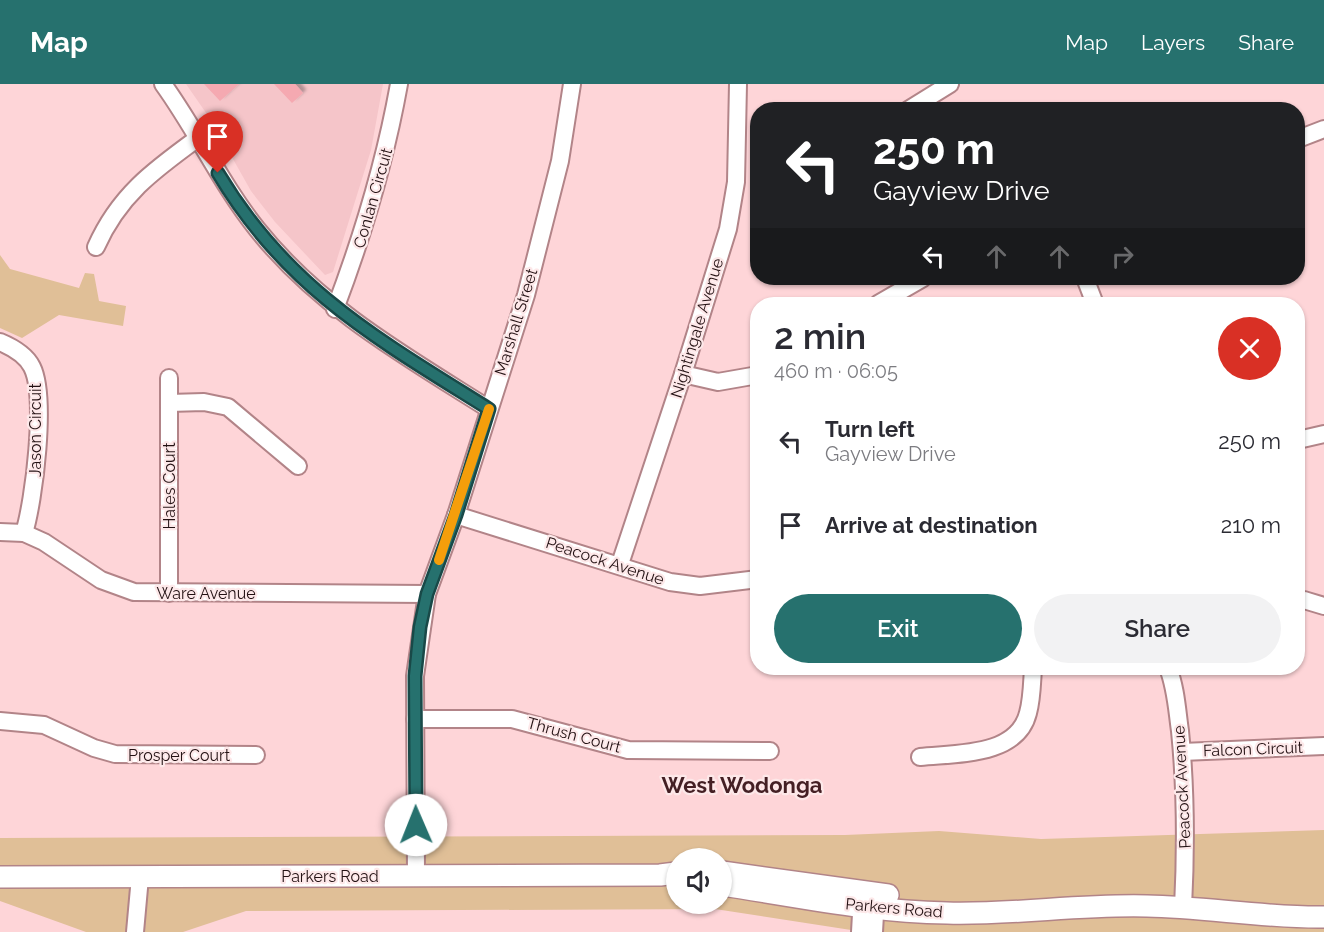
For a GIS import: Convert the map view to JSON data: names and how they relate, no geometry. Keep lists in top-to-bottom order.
{
  "streets": {
    "main road": ["Parkers Road"],
    "street": [
      "Conlan Circuit",
      "Marshall Street",
      "Nightingale Avenue",
      "Jason Circuit",
      "Hales Court",
      "Peacock Avenue",
      "Ware Avenue",
      "Thrush Court",
      "Falcon Circuit",
      "Prosper Court"
    ]
  },
  "crossings": [
    ["Marshall Street", "Peacock Avenue"],
    ["Marshall Street", "Ware Avenue"],
    ["Marshall Street", "Thrush Court"],
    ["Marshall Street", "Parkers Road"],
    ["Nightingale Avenue", "Peacock Avenue"],
    ["Jason Circuit", "Ware Avenue"],
    ["Hales Court", "Ware Avenue"],
    ["Peacock Avenue", "Falcon Circuit"],
    ["Peacock Avenue", "Parkers Road"]
  ],
  "districts": ["West Wodonga"],
  "page": {
    "header": "Map",
    "nav": ["Map", "Layers", "Share"],
    "turn": ["250 m", "Gayview Drive"],
    "heading": ["2 min", "460 m · 06:05"],
    "list": [
      {
        "name": "Turn left",
        "note": "Gayview Drive",
        "value": "250 m"
      },
      {
        "name": "Arrive at destination",
        "value": "210 m"
      }
    ],
    "buttons": ["Exit", "Share"]
  }
}
